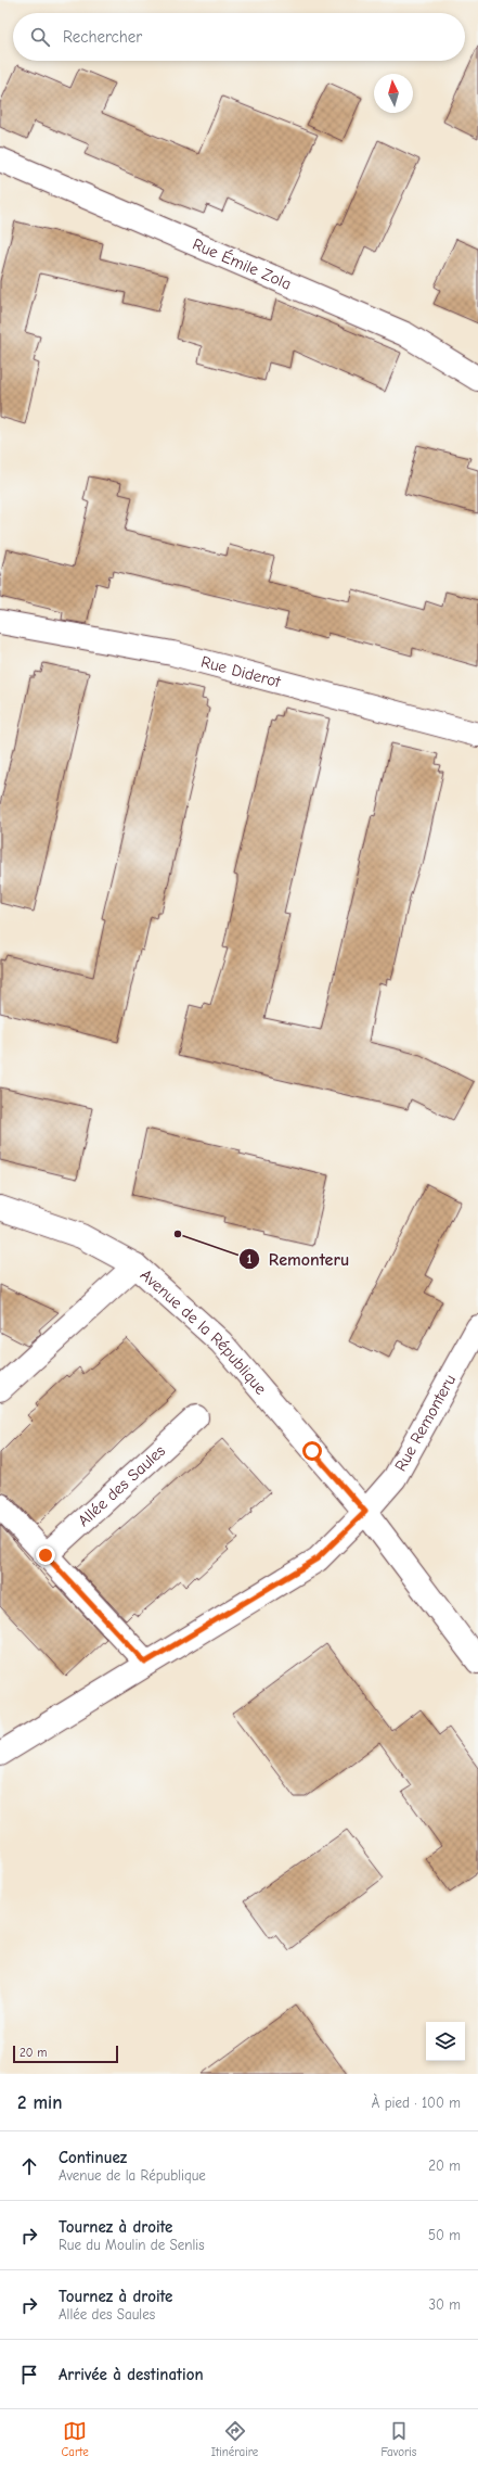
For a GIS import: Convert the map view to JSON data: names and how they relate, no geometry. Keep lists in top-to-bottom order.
{
  "streets": {
    "street": [
      "Rue Émile Zola",
      "Rue Diderot",
      "Avenue de la République",
      "Rue Remonteru",
      "Allée des Saules"
    ]
  },
  "crossings": [
    ["Avenue de la République", "Rue Remonteru"]
  ],
  "places": ["Remonteru"],
  "scale_bar": "20 m",
  "north": "top",
  "page": {
    "search": "Rechercher",
    "scale": "20 m",
    "heading": ["2 min", "À pied · 100 m"],
    "list": [
      ["Continuez", "Avenue de la République", "20 m"],
      ["Tournez à droite", "Rue du Moulin de Senlis", "50 m"],
      ["Tournez à droite", "Allée des Saules", "30 m"],
      "Arrivée à destination"
    ],
    "nav": ["Carte", "Itinéraire", "Favoris"]
  }
}
